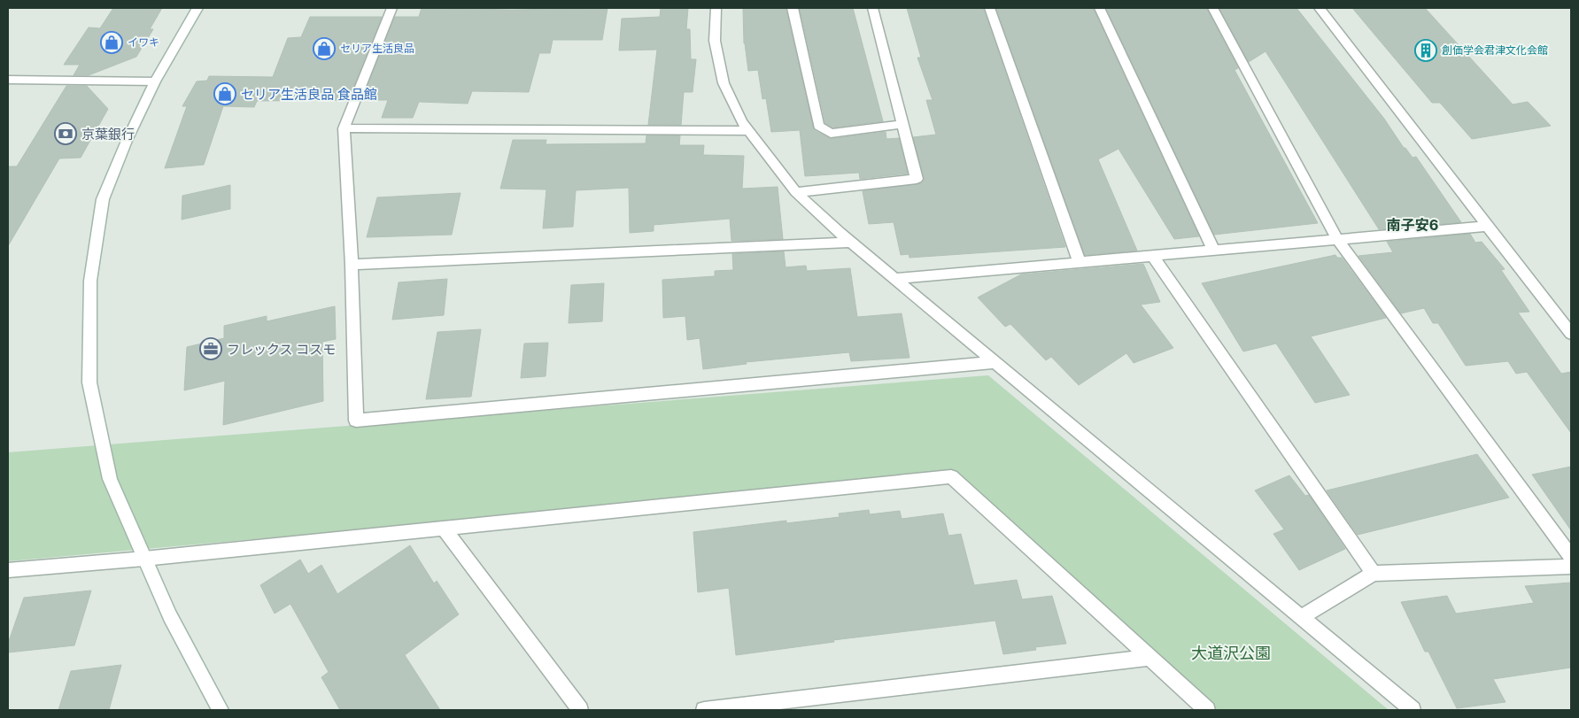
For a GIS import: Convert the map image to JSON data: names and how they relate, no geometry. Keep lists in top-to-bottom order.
{
  "districts": ["南子安6"],
  "parks": ["大道沢公園"],
  "places": {
    "shop": ["イワキ", "セリア生活良品", "セリア生活良品 食品館"],
    "building": ["創価学会君津文化会館"],
    "bank": ["京葉銀行"],
    "office": ["フレックス コスモ"]
  }
}
